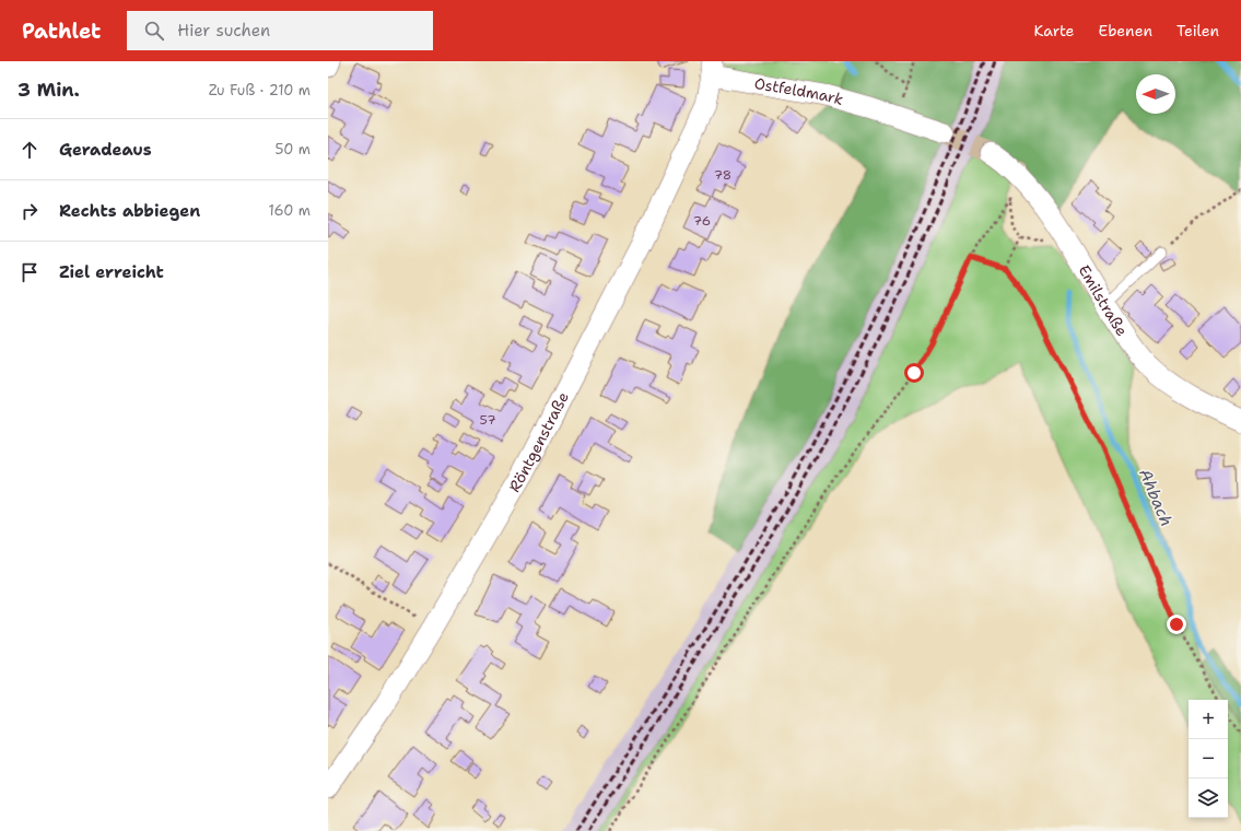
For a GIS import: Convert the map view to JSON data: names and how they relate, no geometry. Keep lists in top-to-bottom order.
{
  "streets": {
    "street": ["Ostfeldmark", "Emilstraße", "Röntgenstraße"]
  },
  "crossings": [
    ["Ostfeldmark", "Röntgenstraße"]
  ],
  "water": ["Ahbach"],
  "house_numbers": ["78", "76", "57"],
  "north": "left",
  "page": {
    "header": "Pathlet",
    "search": "Hier suchen",
    "nav": ["Karte", "Ebenen", "Teilen"],
    "heading": ["3 Min.", "Zu Fuß · 210 m"],
    "list": [
      ["Geradeaus", "50 m"],
      ["Rechts abbiegen", "160 m"],
      "Ziel erreicht"
    ],
    "map_buttons": ["+", "−"]
  }
}
